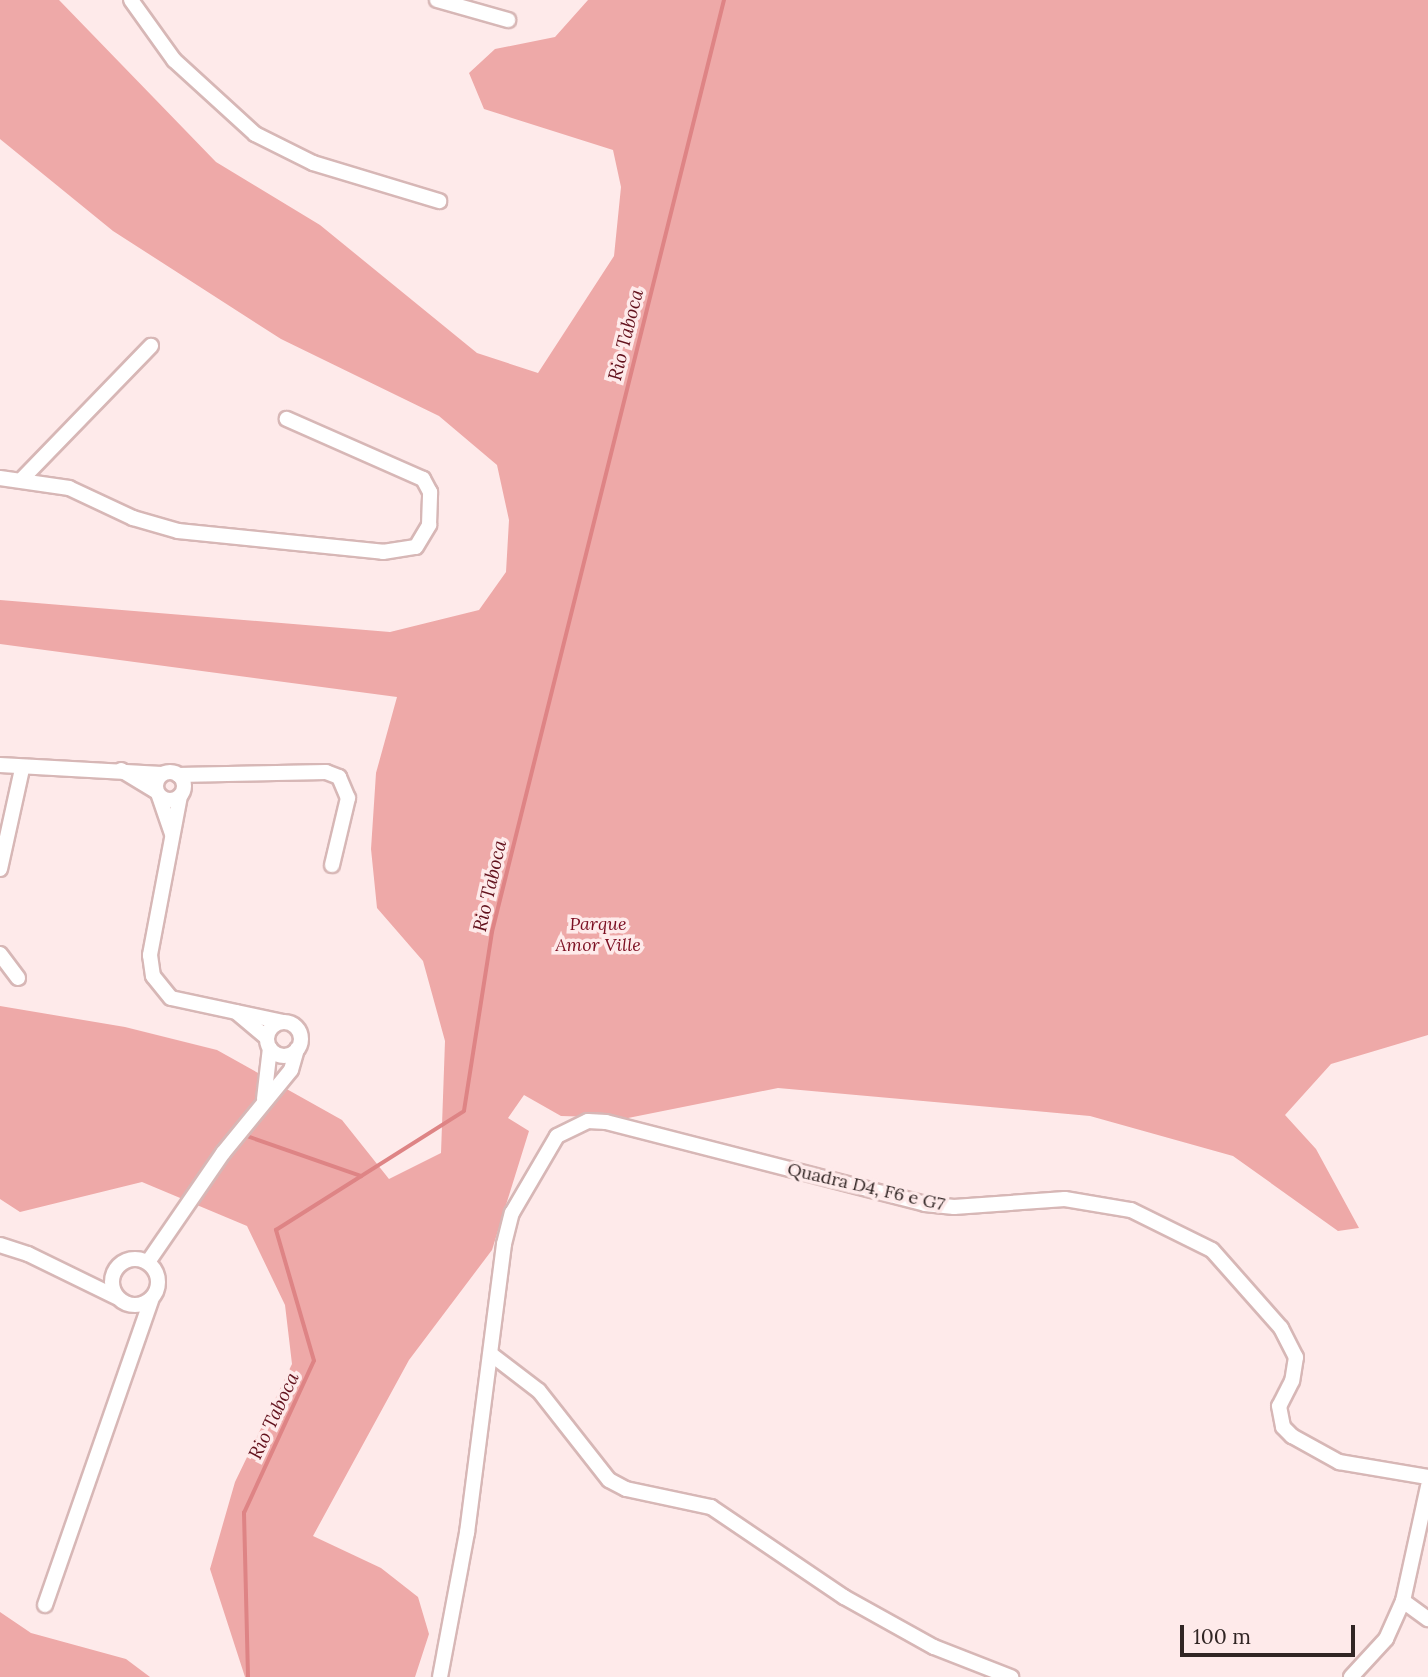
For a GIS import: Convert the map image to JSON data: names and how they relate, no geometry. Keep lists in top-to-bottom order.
{
  "streets": {
    "street": ["Quadra D4, F6 e G7"]
  },
  "water": ["Rio Taboca"],
  "parks": ["Parque Amor Ville"],
  "scale_bar": "100 m"
}
